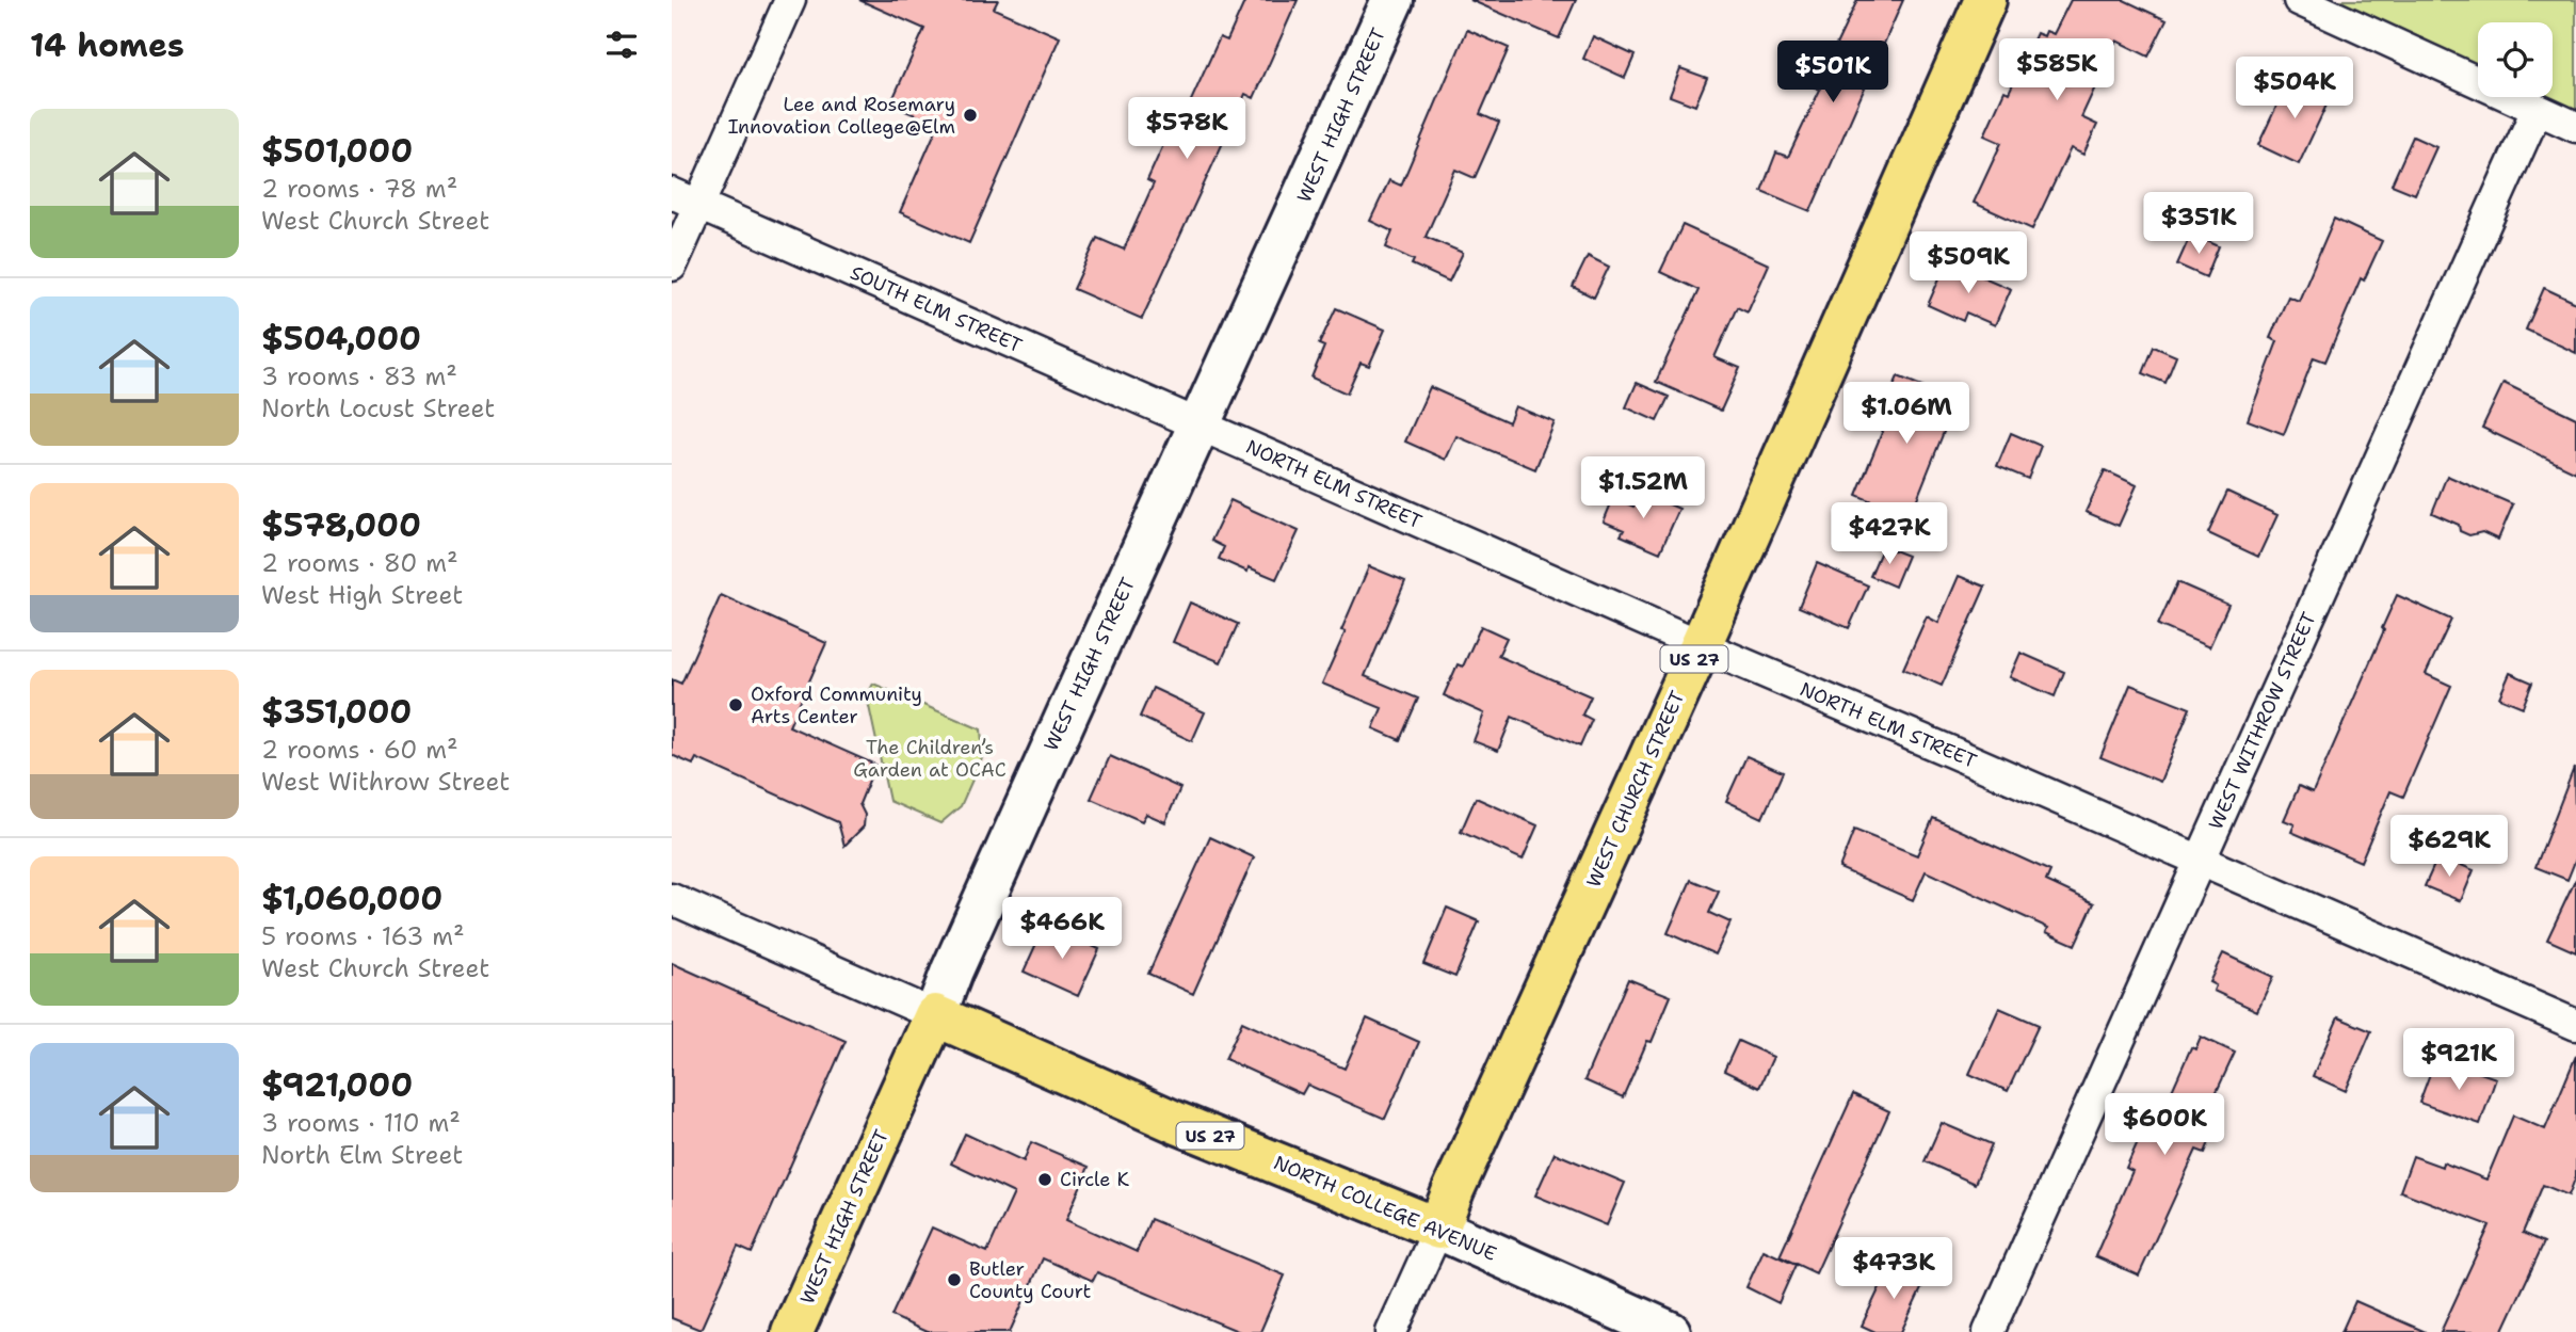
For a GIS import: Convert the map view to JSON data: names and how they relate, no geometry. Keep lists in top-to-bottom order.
{
  "streets": {
    "highway": [
      "WEST HIGH STREET",
      "US 27",
      "WEST CHURCH STREET",
      "NORTH COLLEGE AVENUE"
    ],
    "street": ["SOUTH ELM STREET", "NORTH ELM STREET", "WEST WITHROW STREET"]
  },
  "crossings": [
    ["WEST HIGH STREET", "SOUTH ELM STREET"],
    ["WEST HIGH STREET", "NORTH ELM STREET"],
    ["WEST HIGH STREET", "NORTH COLLEGE AVENUE"],
    ["SOUTH ELM STREET", "NORTH ELM STREET"],
    ["NORTH ELM STREET", "WEST WITHROW STREET"],
    ["NORTH ELM STREET", "WEST CHURCH STREET"],
    ["WEST CHURCH STREET", "NORTH COLLEGE AVENUE"]
  ],
  "parks": ["The Children’s Garden at OCAC"],
  "places": [
    "Lee and Rosemary Innovation College@Elm",
    "Oxford Community Arts Center",
    "Circle K",
    "Butler County Court"
  ],
  "page": {
    "heading": "14 homes",
    "price": [
      "$585K",
      "$501K",
      "$504K",
      "$578K",
      "$351K",
      "$509K",
      "$1.06M",
      "$1.52M",
      "$427K",
      "$629K",
      "$466K",
      "$921K",
      "$600K",
      "$473K"
    ],
    "list": [
      {
        "name": "$501,000",
        "note": "2 rooms · 78 m² · West Church Street"
      },
      {
        "name": "$504,000",
        "note": "3 rooms · 83 m² · North Locust Street"
      },
      {
        "name": "$578,000",
        "note": "2 rooms · 80 m² · West High Street"
      },
      {
        "name": "$351,000",
        "note": "2 rooms · 60 m² · West Withrow Street"
      },
      {
        "name": "$1,060,000",
        "note": "5 rooms · 163 m² · West Church Street"
      },
      {
        "name": "$921,000",
        "note": "3 rooms · 110 m² · North Elm Street"
      }
    ]
  }
}
